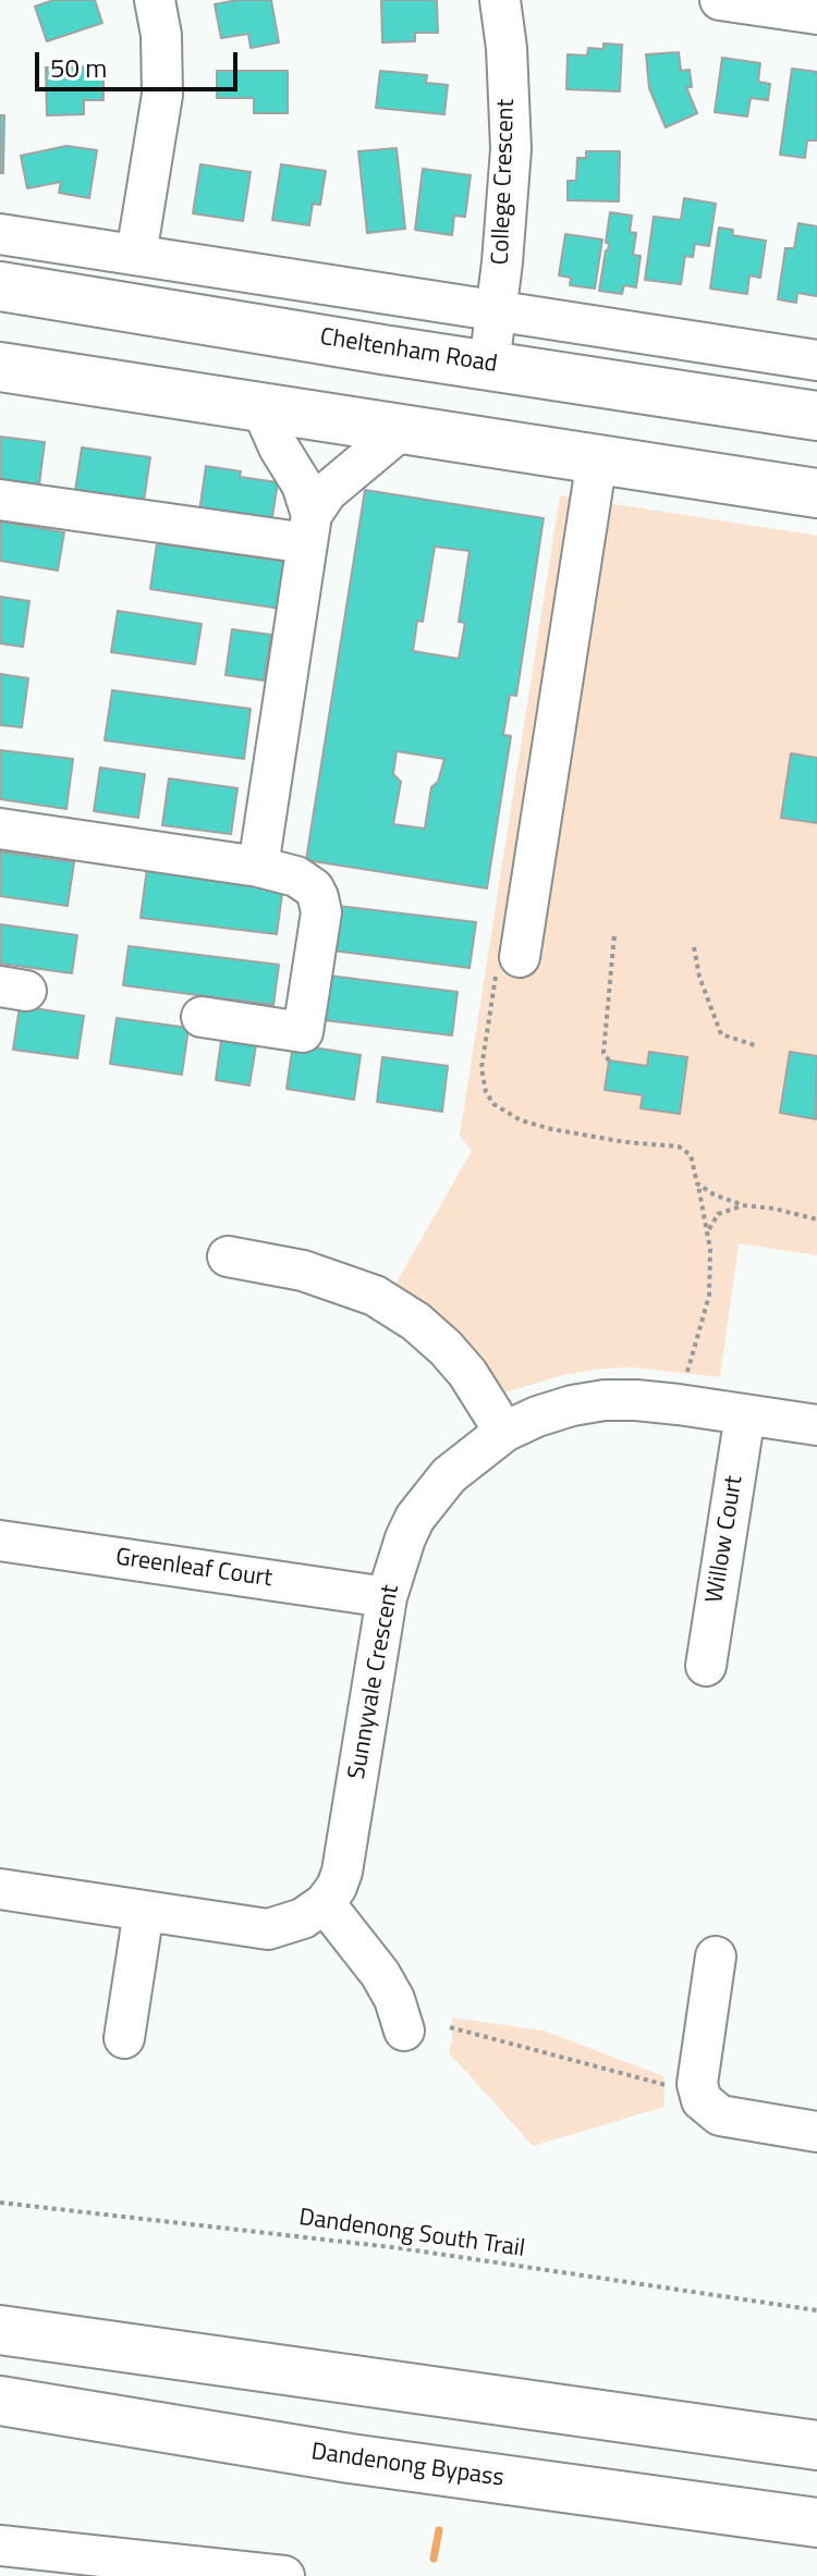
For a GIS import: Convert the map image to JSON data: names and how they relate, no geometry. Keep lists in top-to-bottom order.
{
  "streets": {
    "main road": ["Cheltenham Road", "Dandenong Bypass"],
    "street": [
      "College Crescent",
      "Willow Court",
      "Greenleaf Court",
      "Sunnyvale Crescent"
    ],
    "path": ["Dandenong South Trail"]
  },
  "crossings": [
    ["College Crescent", "Cheltenham Road"],
    ["Willow Court", "Sunnyvale Crescent"],
    ["Greenleaf Court", "Sunnyvale Crescent"]
  ],
  "scale_bar": "50 m"
}
